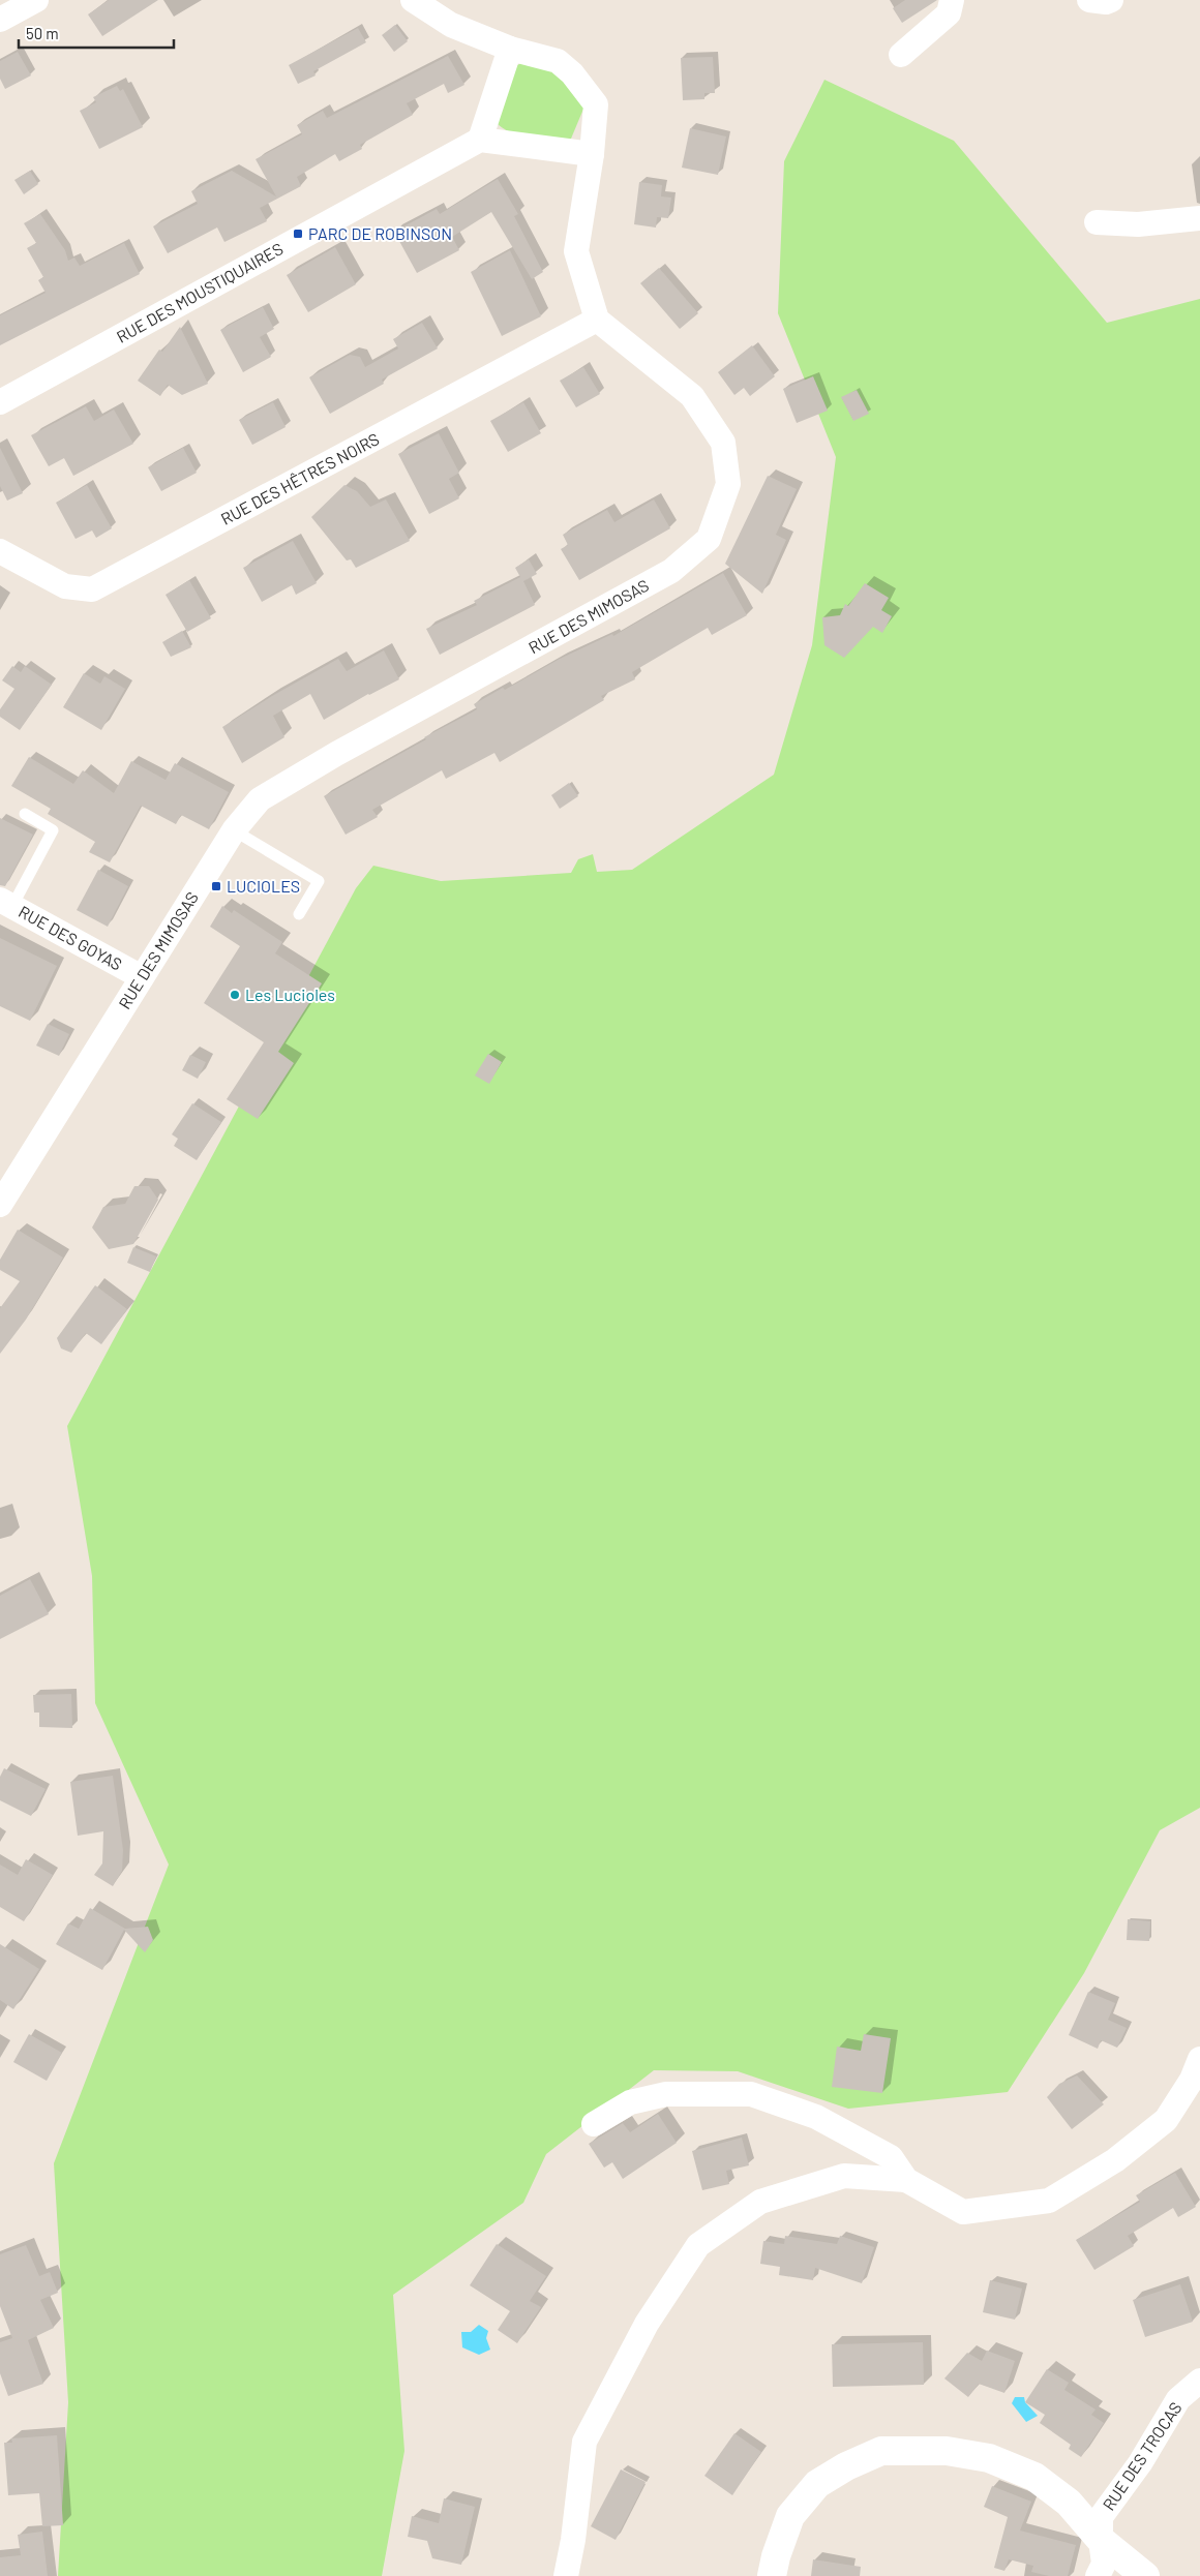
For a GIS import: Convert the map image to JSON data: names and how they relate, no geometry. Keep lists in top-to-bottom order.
{
  "streets": {
    "street": [
      "RUE DES MOUSTIQUAIRES",
      "RUE DES HÊTRES NOIRS",
      "RUE DES MIMOSAS",
      "RUE DES GOYAS",
      "RUE DES TROCAS"
    ]
  },
  "crossings": [
    ["RUE DES HÊTRES NOIRS", "RUE DES MIMOSAS"],
    ["RUE DES MIMOSAS", "RUE DES GOYAS"]
  ],
  "places": {
    "transit": ["PARC DE ROBINSON", "LUCIOLES"],
    "other": ["Les Lucioles"]
  },
  "scale_bar": "50 m"
}
